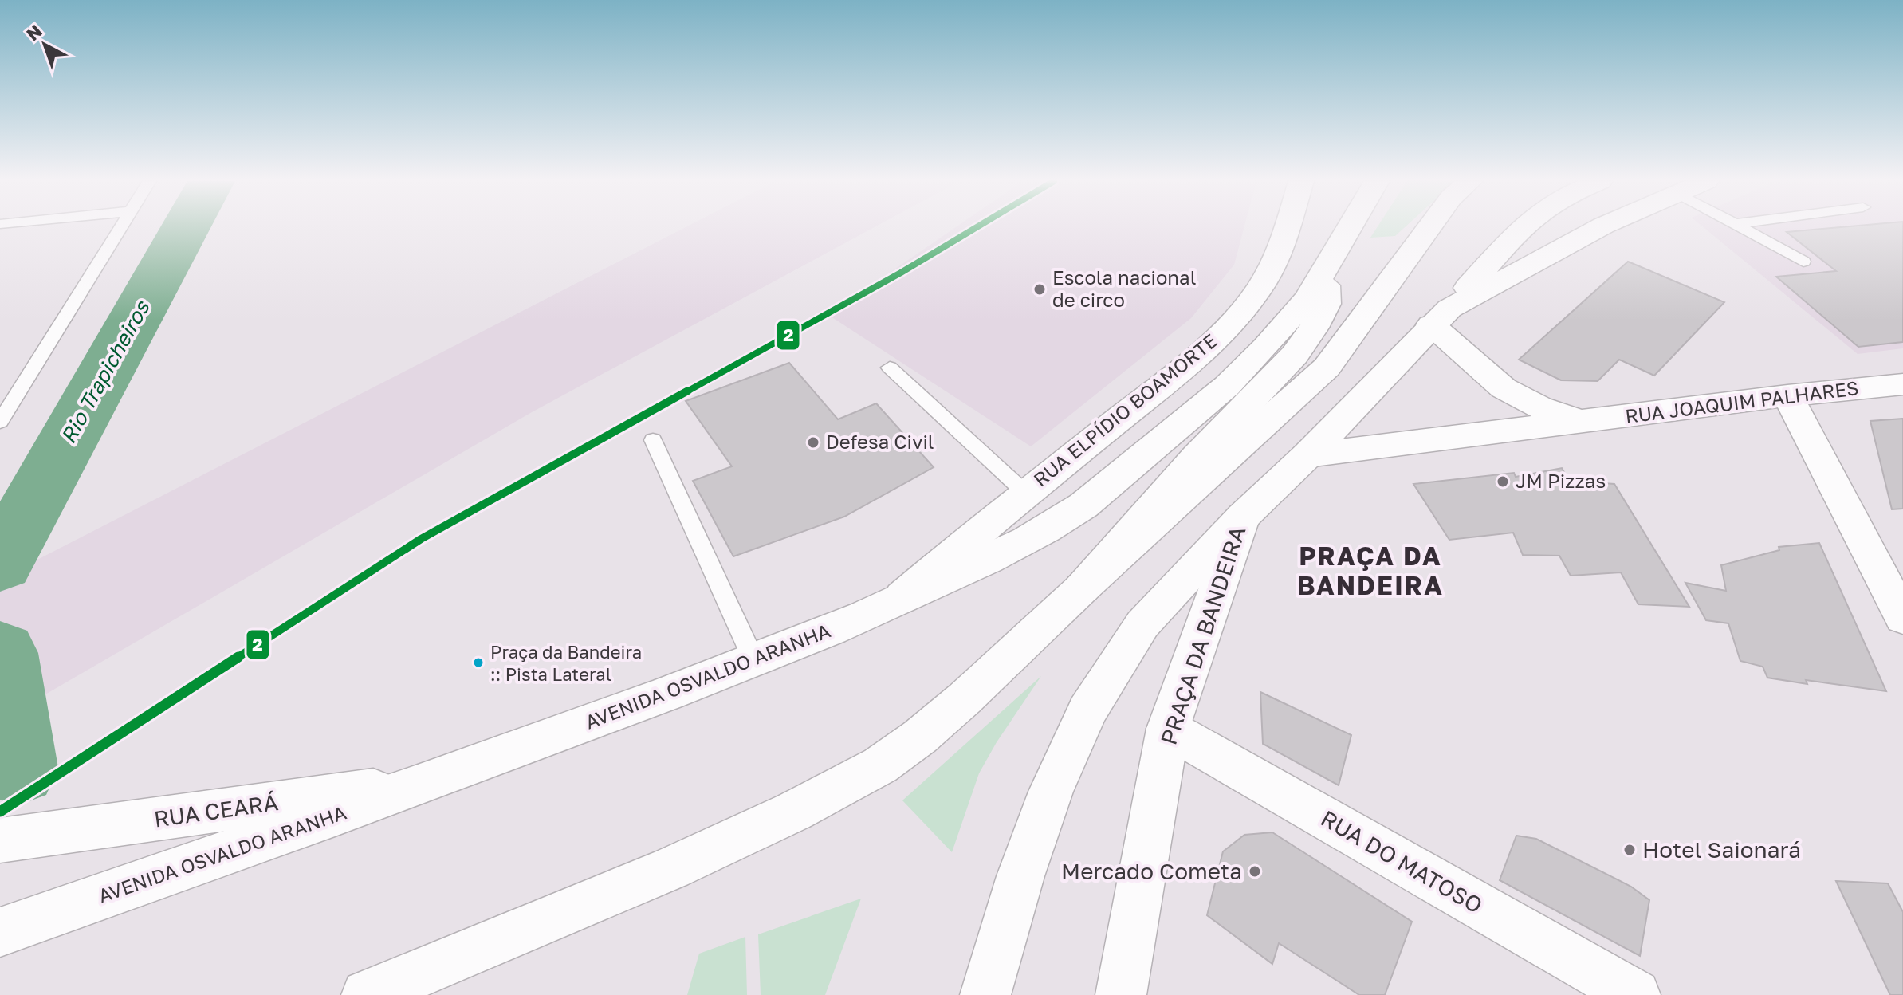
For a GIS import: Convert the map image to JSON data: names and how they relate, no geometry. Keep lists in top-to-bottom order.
{
  "streets": {
    "main road": [
      "RUA JOAQUIM PALHARES",
      "RUA ELPÍDIO BOAMORTE",
      "PRAÇA DA BANDEIRA",
      "AVENIDA OSVALDO ARANHA",
      "RUA CEARÁ",
      "RUA DO MATOSO"
    ]
  },
  "crossings": [
    ["RUA ELPÍDIO BOAMORTE", "AVENIDA OSVALDO ARANHA"],
    ["PRAÇA DA BANDEIRA", "RUA DO MATOSO"],
    ["AVENIDA OSVALDO ARANHA", "RUA CEARÁ"]
  ],
  "districts": ["PRAÇA DA BANDEIRA"],
  "water": ["Rio Trapicheiros"],
  "places": [
    "Escola nacional de circo",
    "Defesa Civil",
    "JM Pizzas",
    "Praça da Bandeira :: Pista Lateral",
    "Hotel Saionará",
    "Mercado Cometa"
  ],
  "lines": ["transit line 2"],
  "north": "top left"
}
